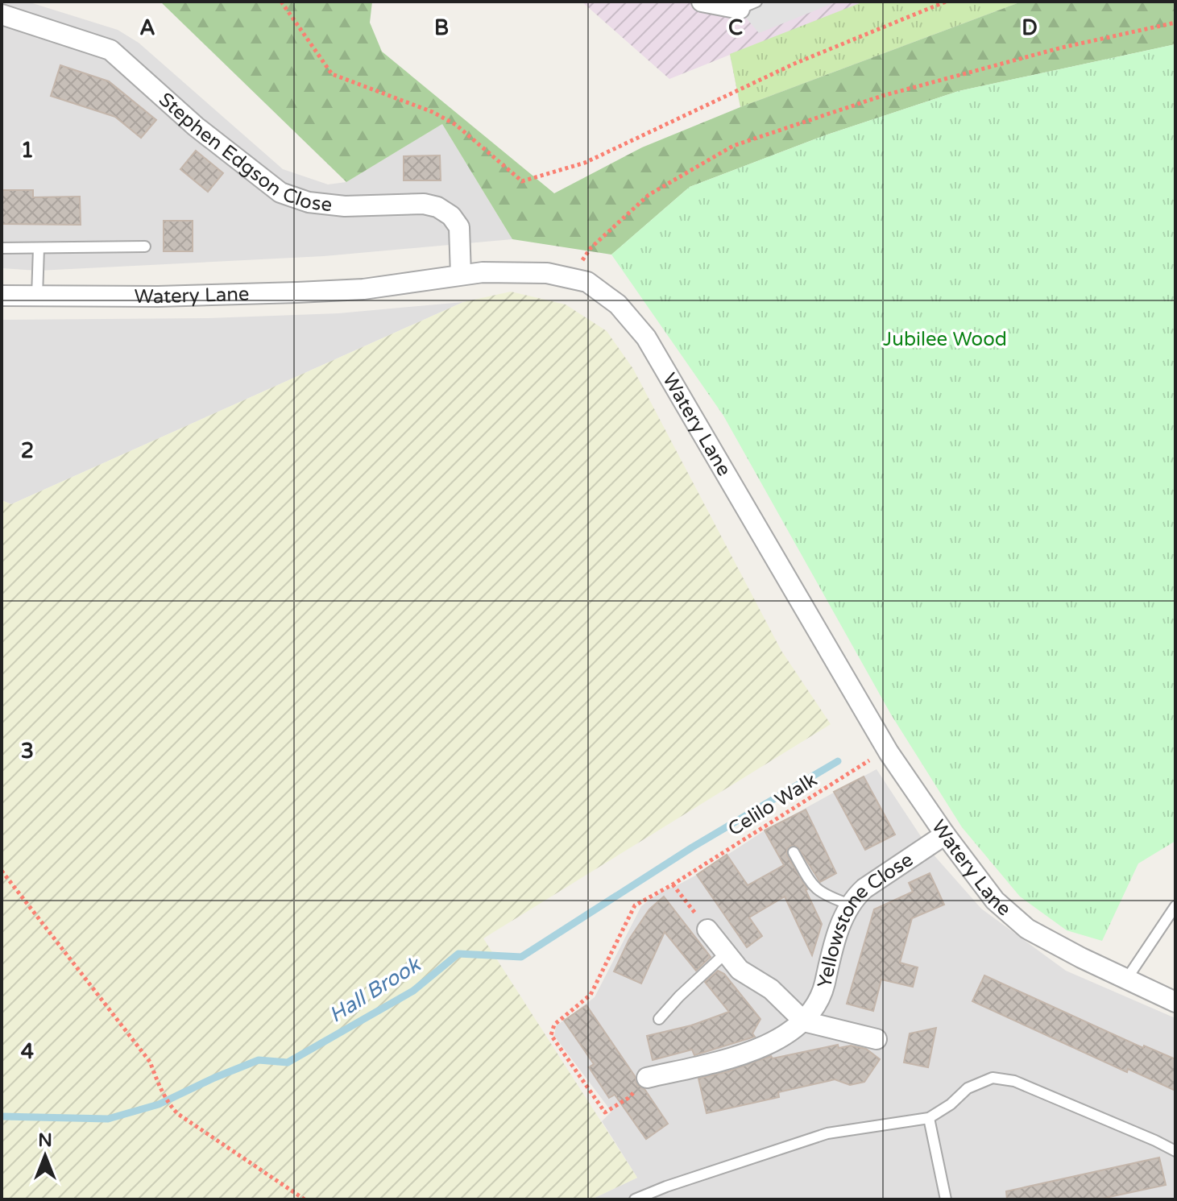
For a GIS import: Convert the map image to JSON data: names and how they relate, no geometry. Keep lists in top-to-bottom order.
{
  "streets": {
    "street": ["Stephen Edgson Close", "Watery Lane", "Yellowstone Close"],
    "path": ["Celilo Walk"]
  },
  "crossings": [
    ["Stephen Edgson Close", "Watery Lane"],
    ["Watery Lane", "Celilo Walk"],
    ["Watery Lane", "Yellowstone Close"],
    ["Celilo Walk", "Yellowstone Close"]
  ],
  "water": ["Hall Brook"],
  "parks": ["Jubilee Wood"],
  "north": "top",
  "grid": {
    "columns": [
      "A",
      "B",
      "C",
      "D"
    ],
    "rows": [
      "1",
      "2",
      "3",
      "4"
    ]
  }
}
